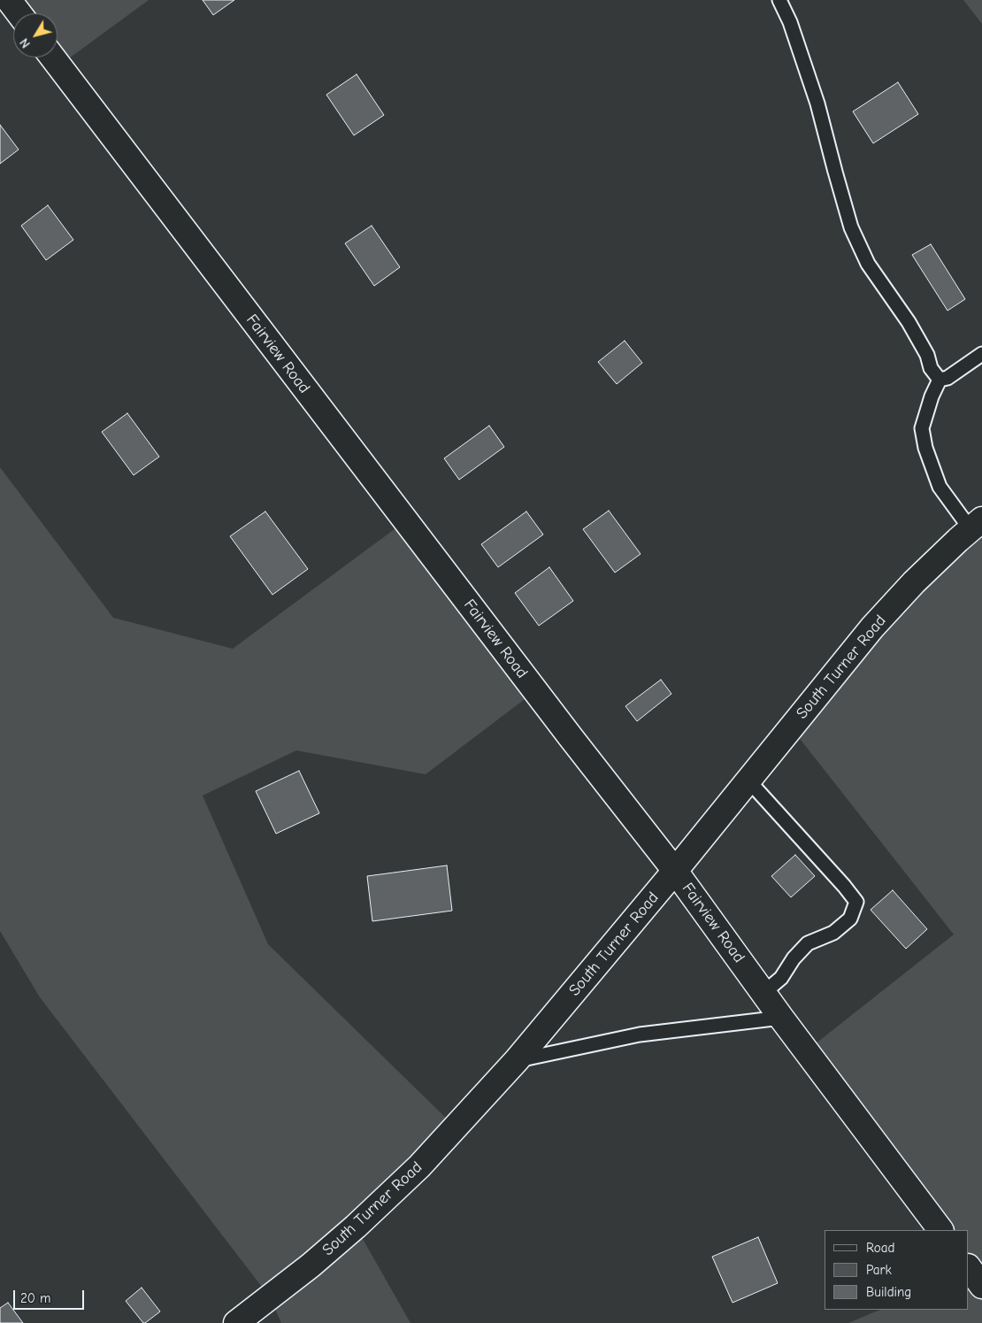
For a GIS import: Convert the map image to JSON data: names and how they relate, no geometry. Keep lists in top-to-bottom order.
{
  "streets": {
    "street": ["Fairview Road", "South Turner Road"]
  },
  "crossings": [
    ["Fairview Road", "South Turner Road"]
  ],
  "legend": ["Road", "Park", "Building"],
  "scale_bar": "20 m",
  "north": "bottom left"
}
